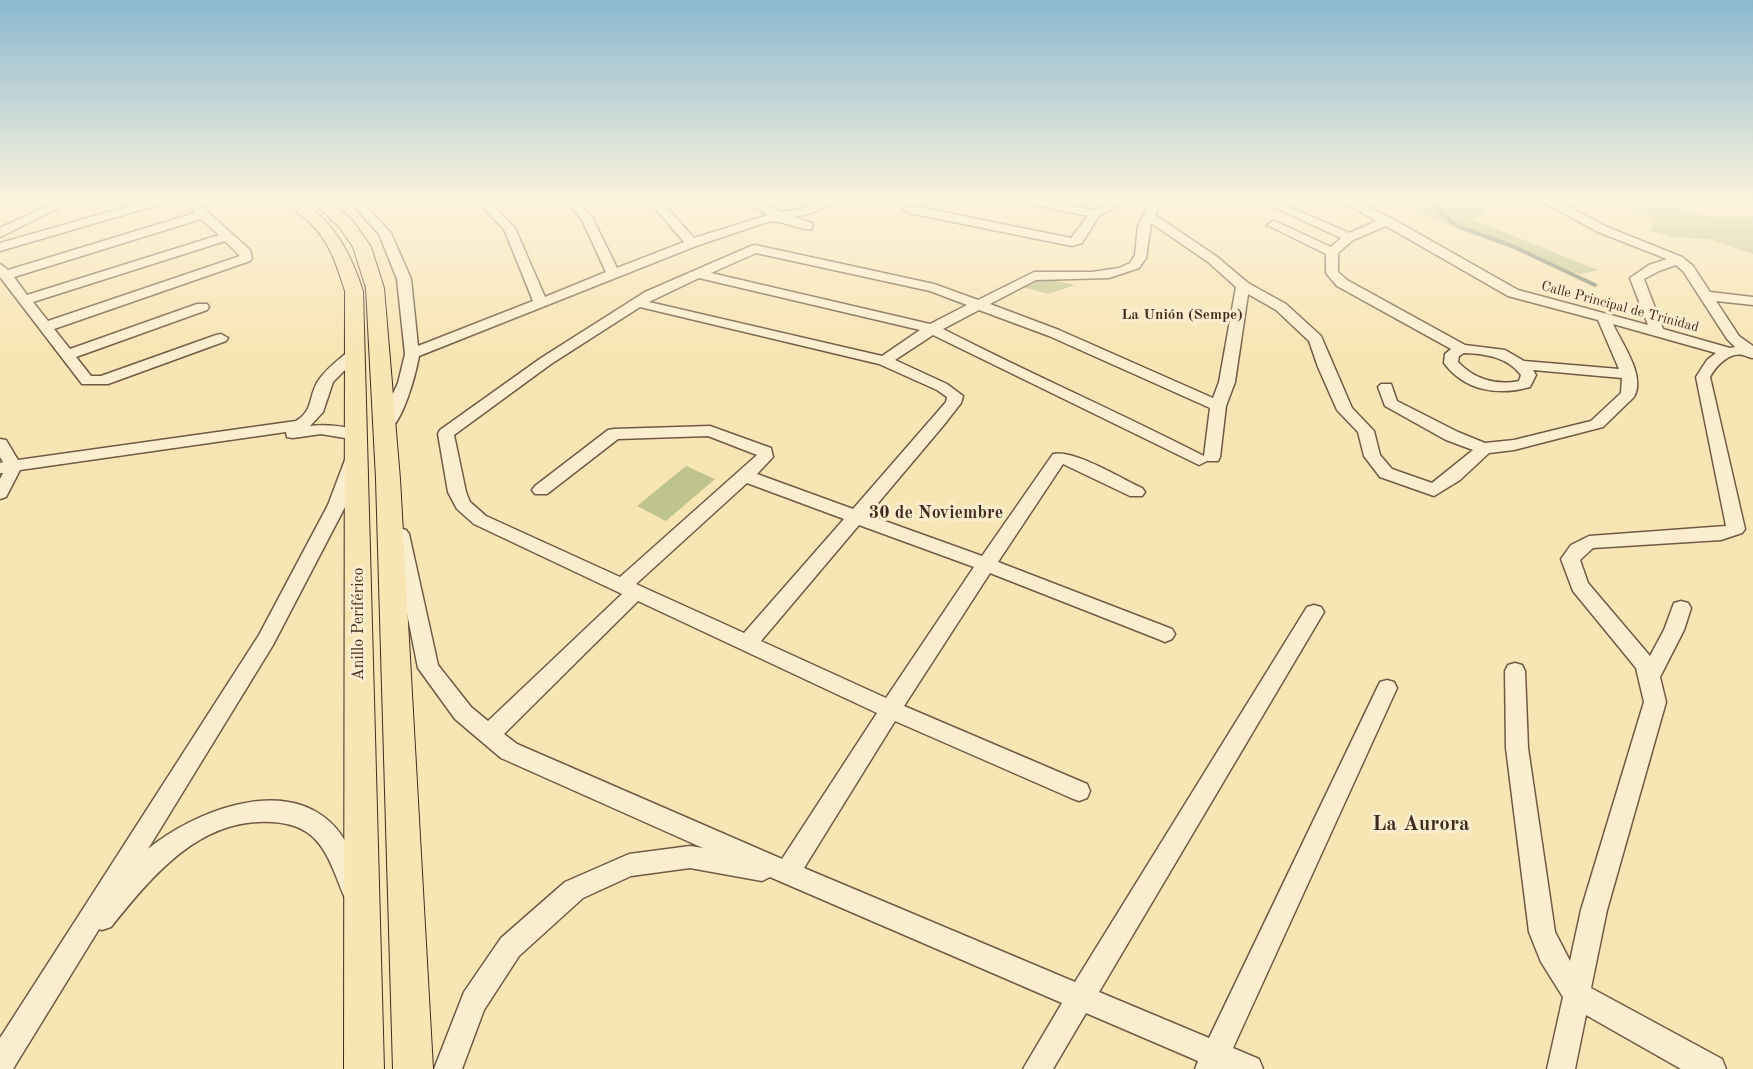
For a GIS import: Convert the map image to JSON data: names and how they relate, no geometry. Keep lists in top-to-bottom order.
{
  "streets": {
    "highway": ["Anillo Periférico"],
    "street": ["Calle Principal de Trinidad"]
  },
  "districts": ["La Unión (Sempe)", "30 de Noviembre", "La Aurora"]
}
